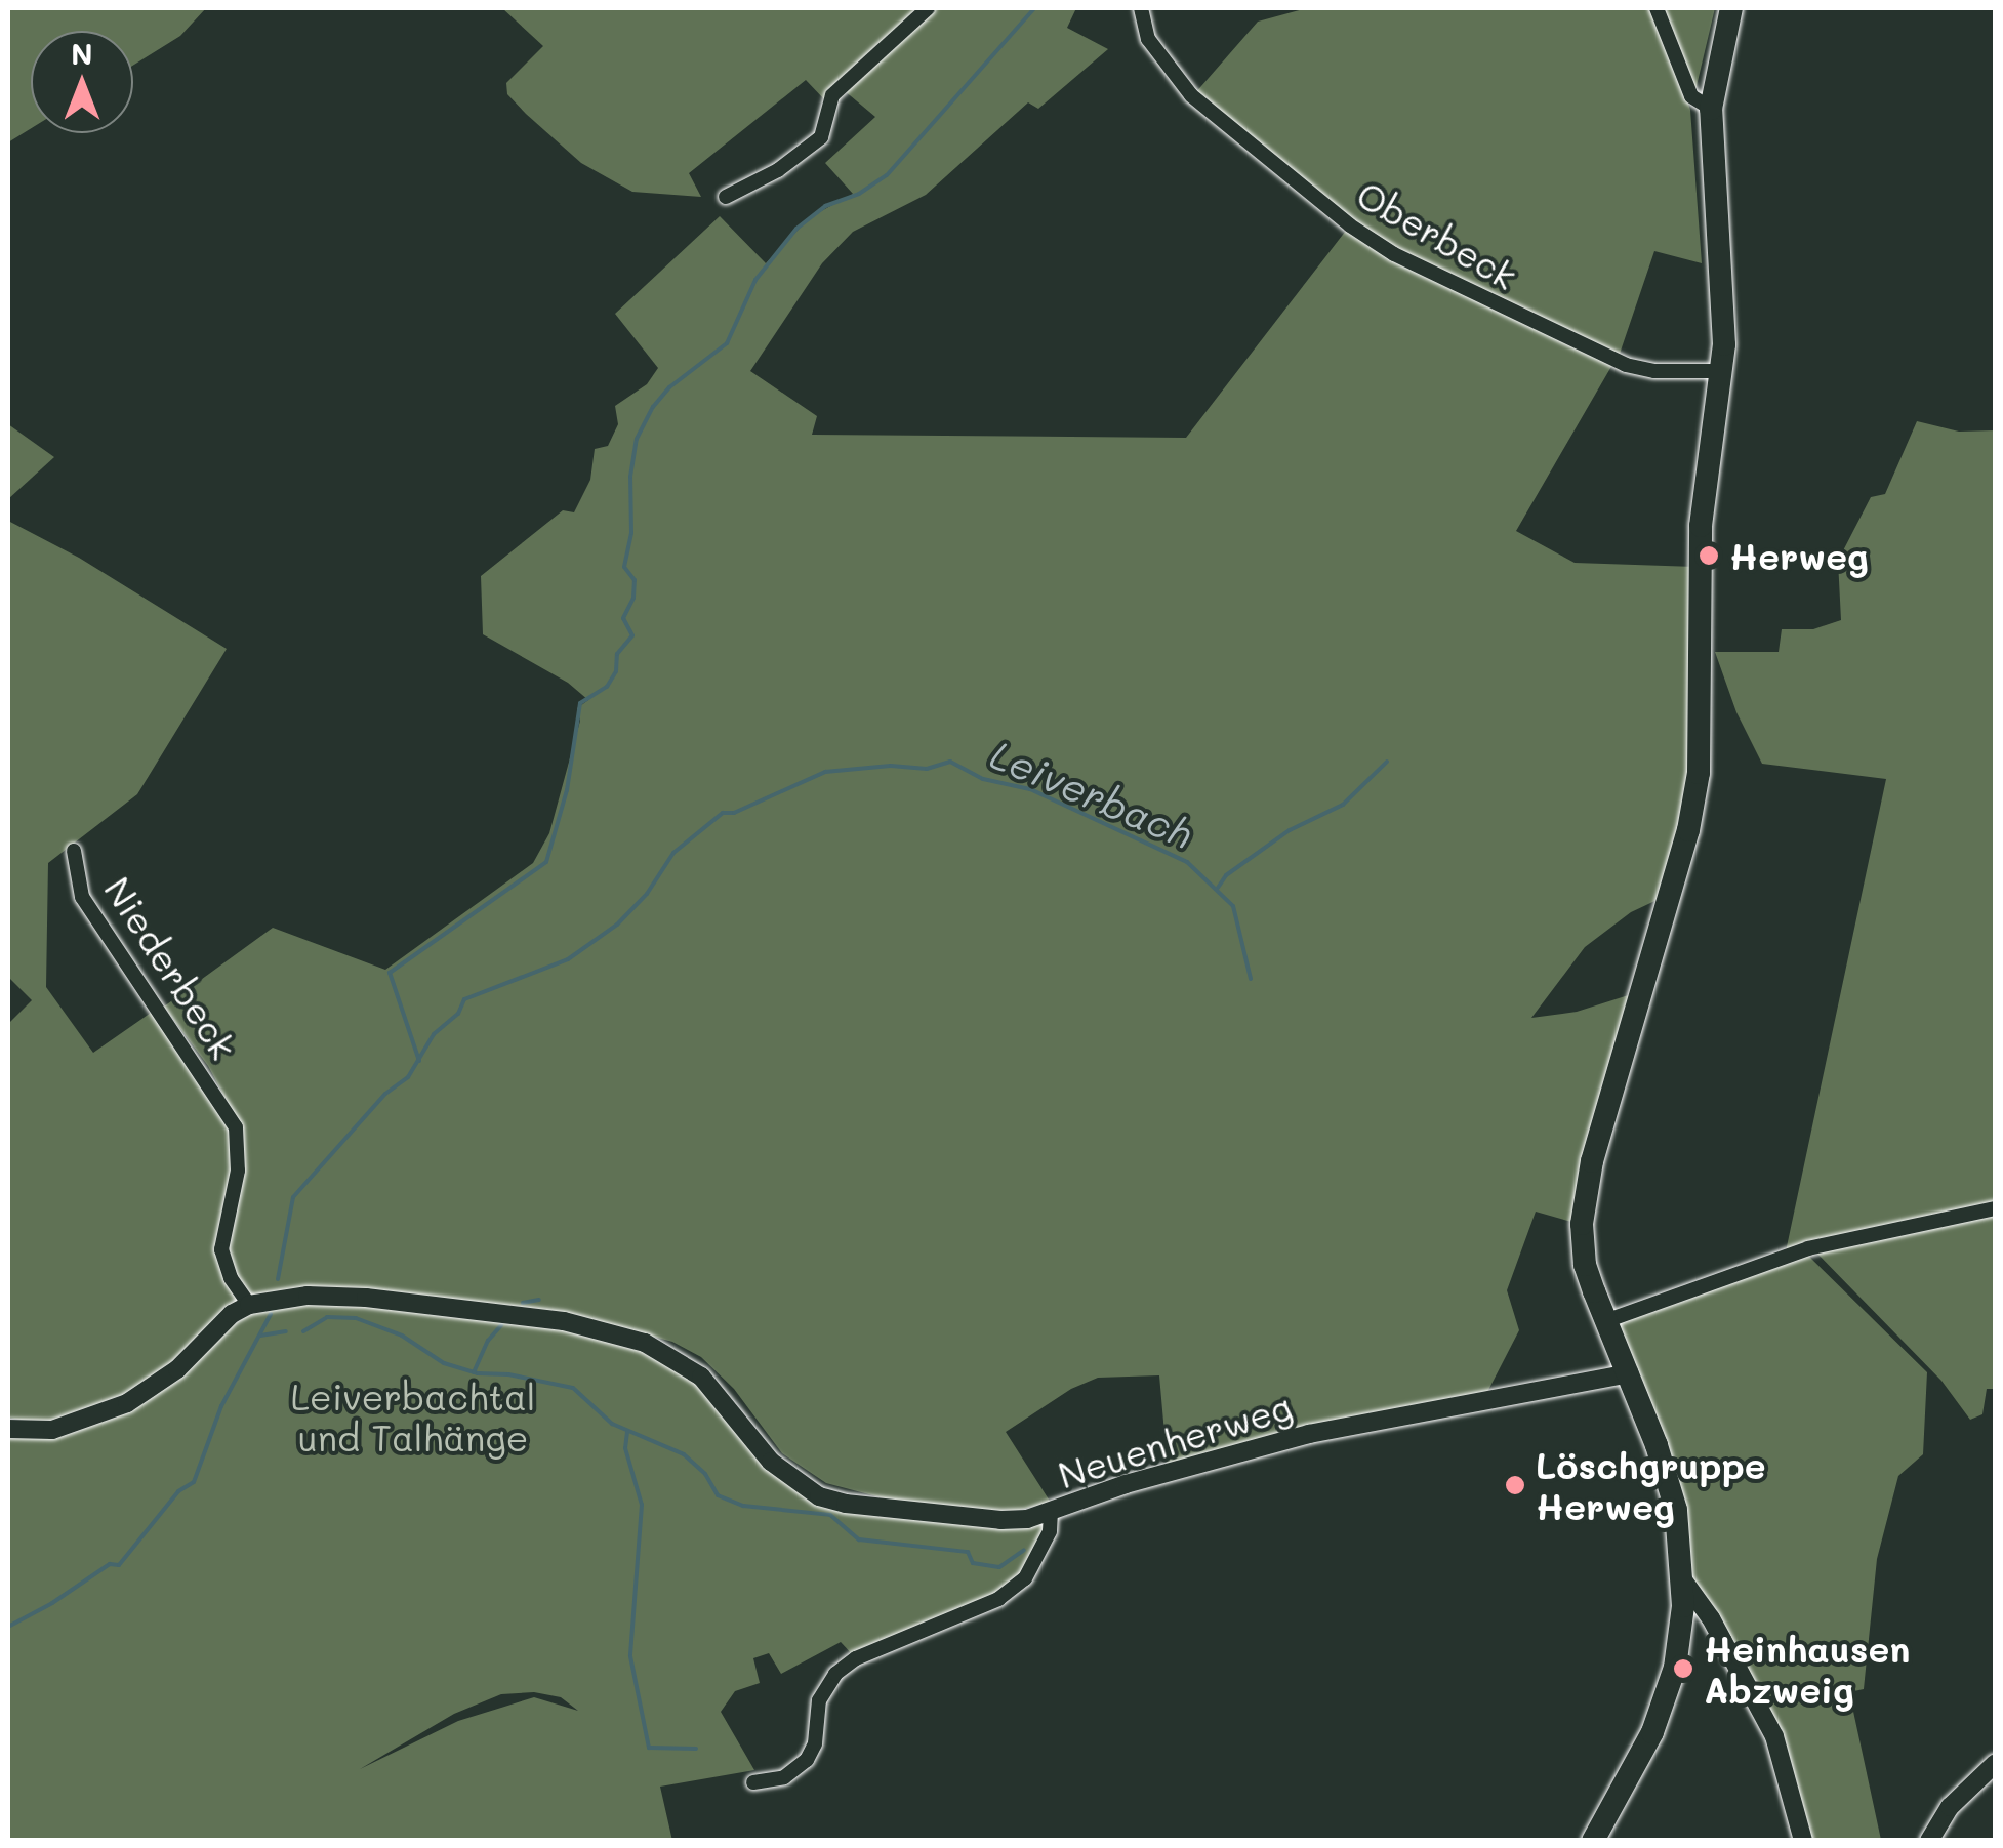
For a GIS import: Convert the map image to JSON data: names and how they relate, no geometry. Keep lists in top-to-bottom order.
{
  "streets": {
    "street": ["Oberbeck", "Niederbeck", "Neuenherweg"]
  },
  "water": ["Leiverbach"],
  "parks": ["Leiverbachtal und Talhänge"],
  "places": ["Herweg", "Löschgruppe Herweg", "Heinhausen Abzweig"],
  "north": "top"
}
